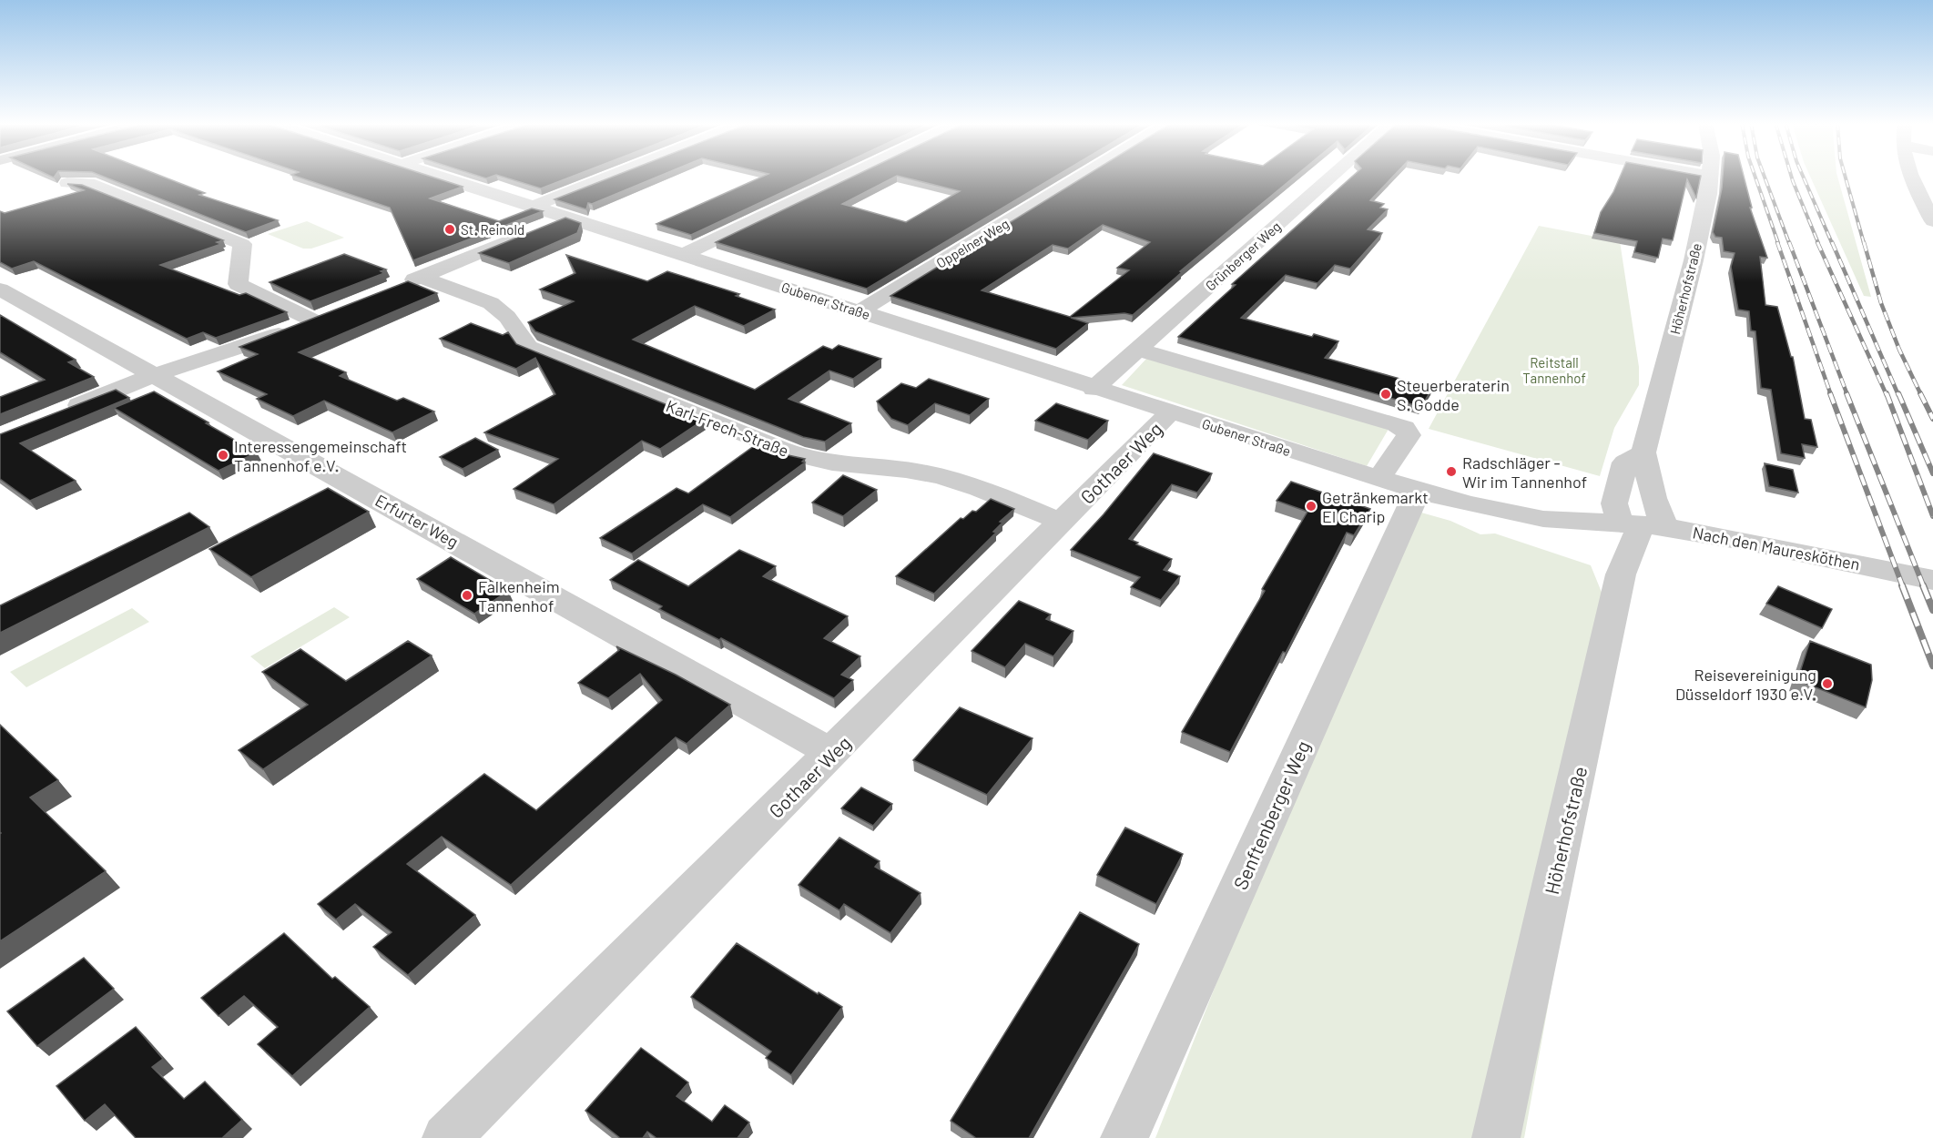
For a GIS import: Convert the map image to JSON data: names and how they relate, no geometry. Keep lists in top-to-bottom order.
{
  "streets": {
    "street": [
      "Oppelner Weg",
      "Grünberger Weg",
      "Höherhofstraße",
      "Gubener Straße",
      "Karl-Frech-Straße",
      "Gothaer Weg",
      "Erfurter Weg",
      "Nach den Mauresköthen",
      "Senftenberger Weg"
    ]
  },
  "crossings": [
    ["Oppelner Weg", "Gubener Straße"],
    ["Grünberger Weg", "Gubener Straße"],
    ["Höherhofstraße", "Gubener Straße"],
    ["Höherhofstraße", "Nach den Mauresköthen"],
    ["Gubener Straße", "Gothaer Weg"],
    ["Gubener Straße", "Nach den Mauresköthen"],
    ["Gubener Straße", "Senftenberger Weg"],
    ["Karl-Frech-Straße", "Gothaer Weg"],
    ["Gothaer Weg", "Erfurter Weg"]
  ],
  "parks": ["Reitstall Tannenhof"],
  "places": [
    "St. Reinold",
    "Steuerberaterin S. Godde",
    "Interessengemeinschaft Tannenhof e.V.",
    "Radschläger - Wir im Tannenhof",
    "Getränkemarkt El Charip",
    "Falkenheim Tannenhof",
    "Reisevereinigung Düsseldorf 1930 e.V."
  ]
}
